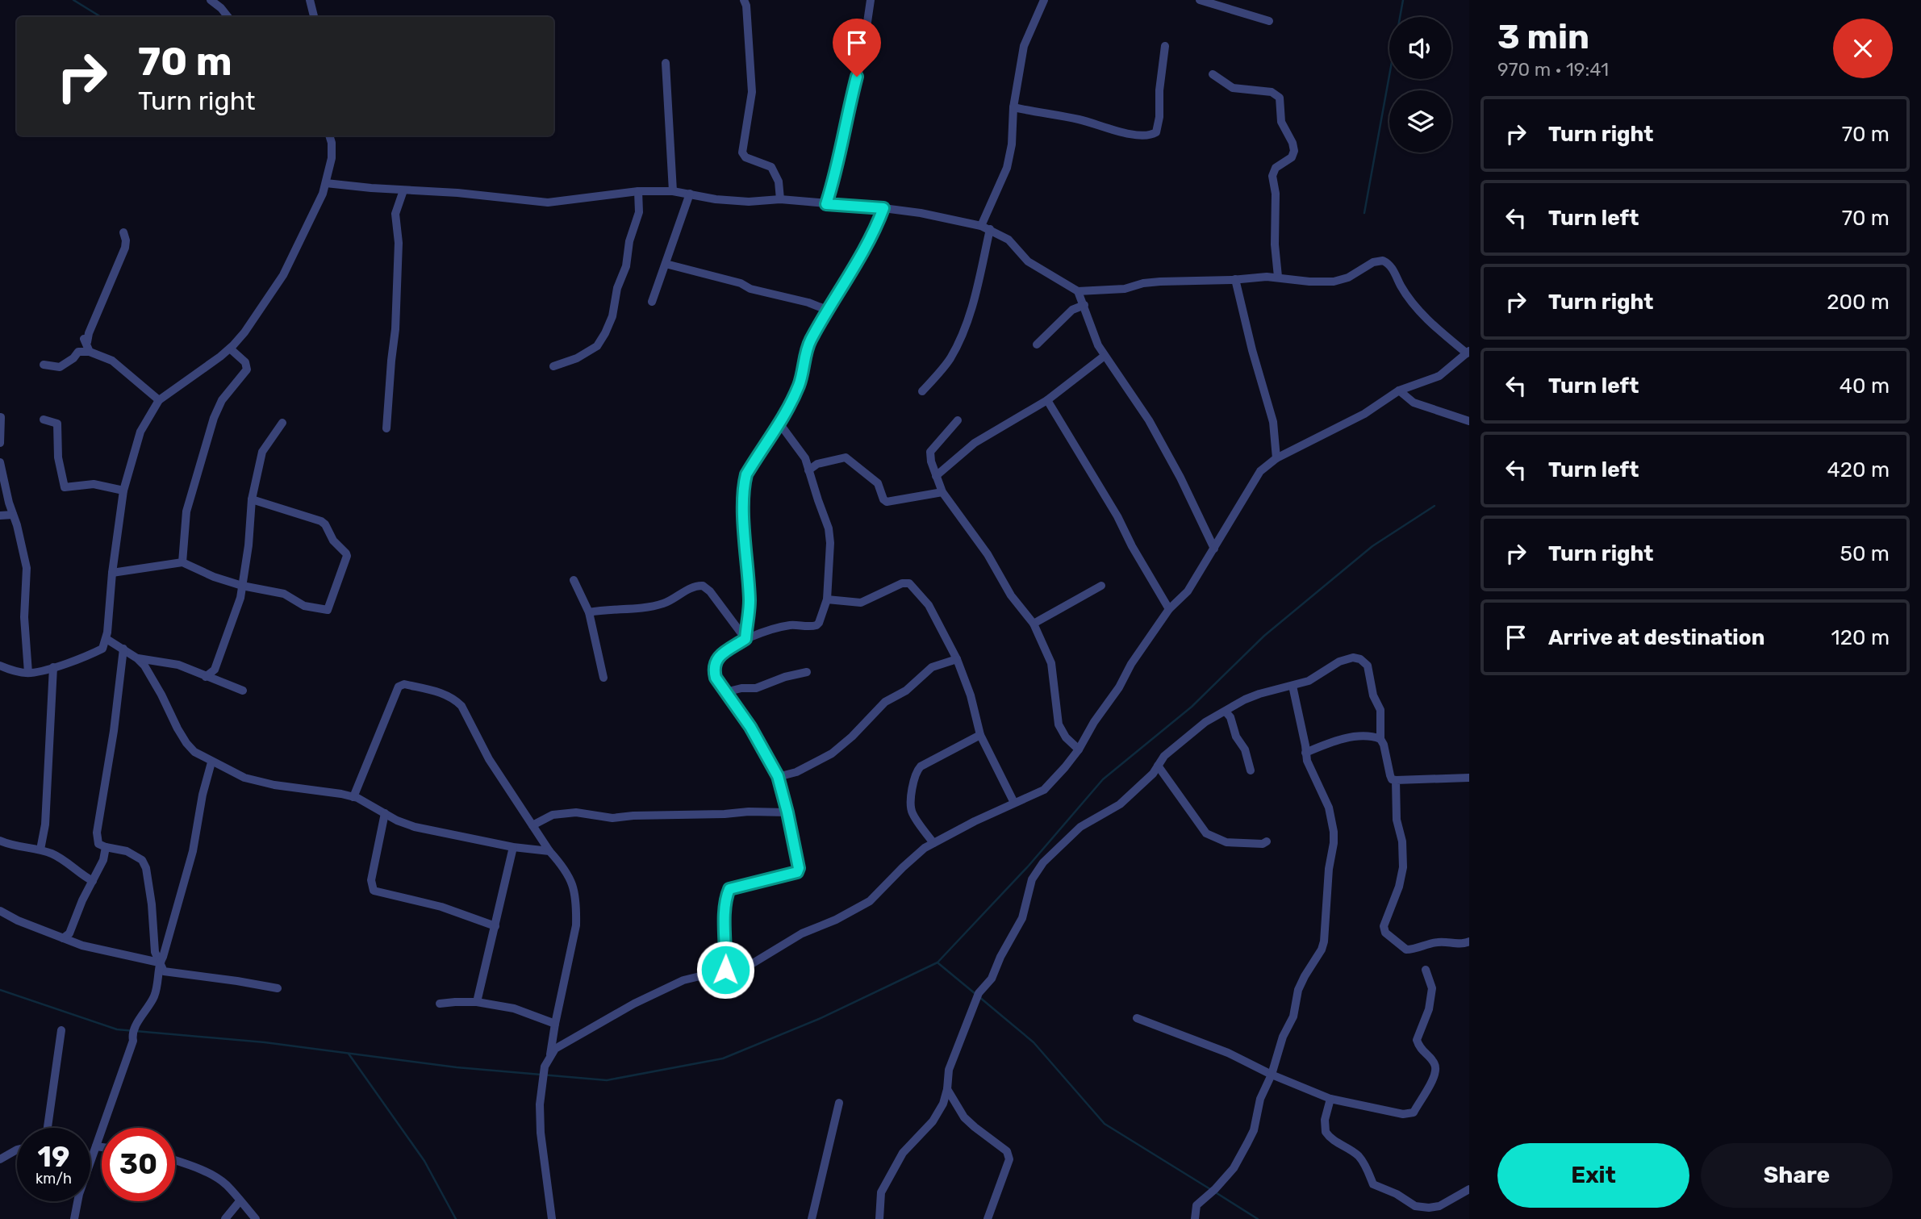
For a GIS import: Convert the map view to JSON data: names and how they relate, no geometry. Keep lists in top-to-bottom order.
{
  "page": {
    "heading": ["3 min", "970 m · 19:41"],
    "turn": ["70 m", "Turn right"],
    "list": [
      {
        "name": "Turn right",
        "value": "70 m"
      },
      {
        "name": "Turn left",
        "value": "70 m"
      },
      {
        "name": "Turn right",
        "value": "200 m"
      },
      {
        "name": "Turn left",
        "value": "40 m"
      },
      {
        "name": "Turn left",
        "value": "420 m"
      },
      {
        "name": "Turn right",
        "value": "50 m"
      },
      {
        "name": "Arrive at destination",
        "value": "120 m"
      }
    ],
    "speed": "19 km/h",
    "limit": "30",
    "buttons": ["Exit", "Share"]
  }
}
